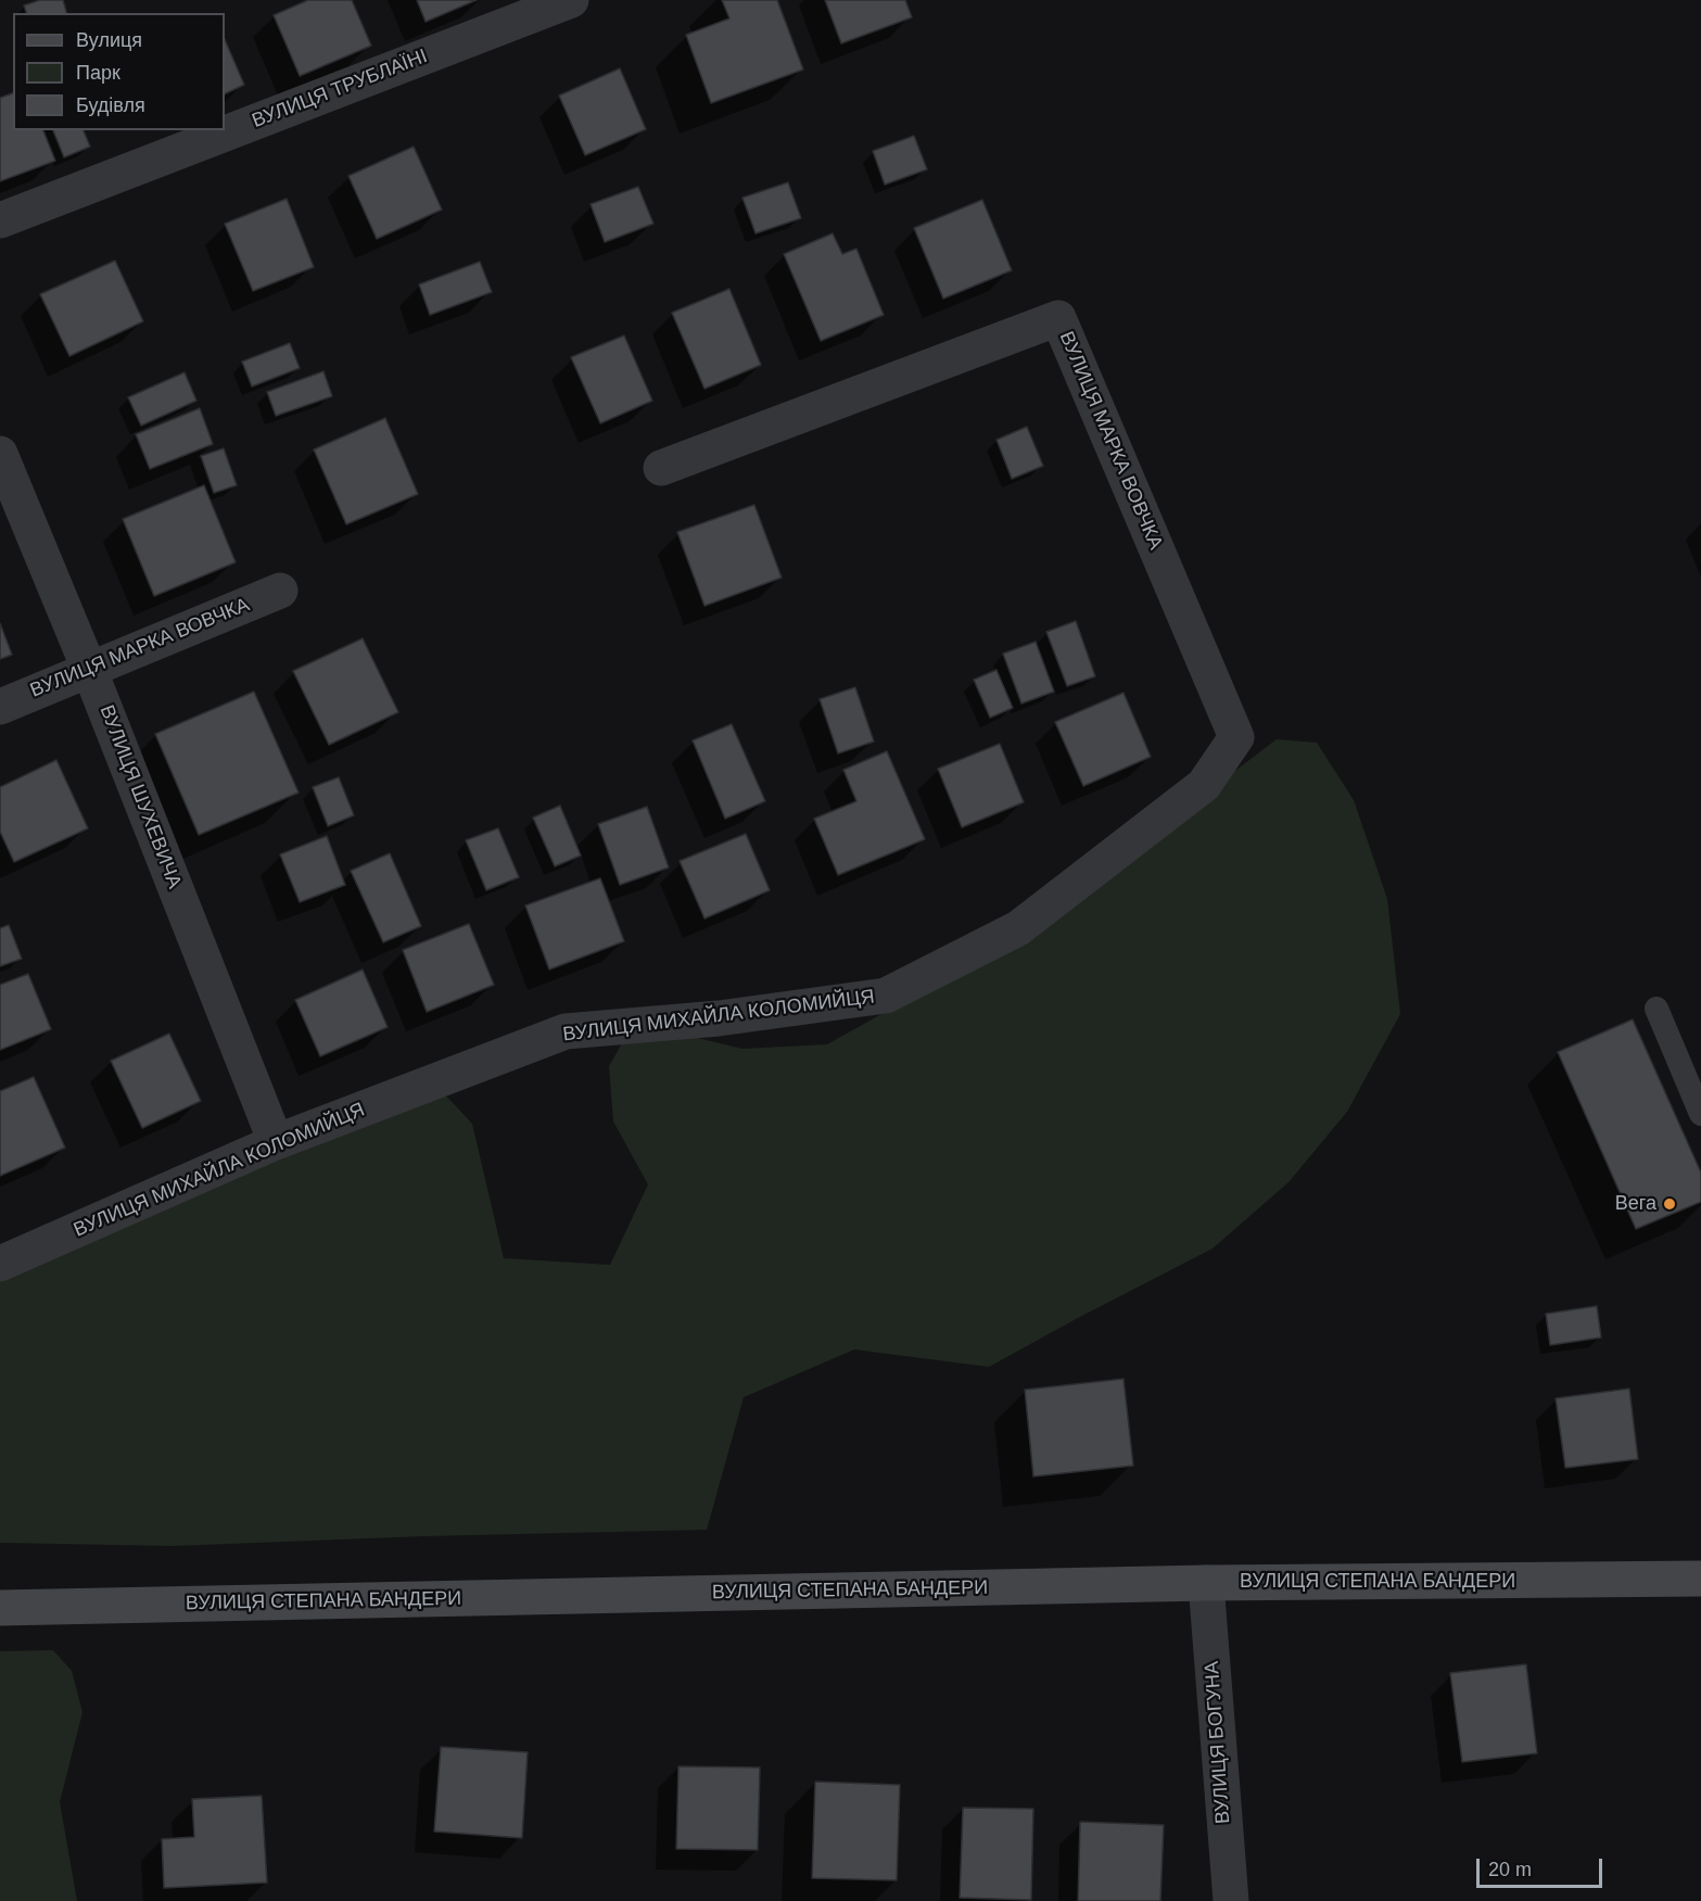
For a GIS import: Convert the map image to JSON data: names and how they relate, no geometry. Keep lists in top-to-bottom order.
{
  "streets": {
    "main road": ["ВУЛИЦЯ СТЕПАНА БАНДЕРИ"],
    "street": [
      "ВУЛИЦЯ ТРУБЛАЇНІ",
      "ВУЛИЦЯ МАРКА ВОВЧКА",
      "ВУЛИЦЯ ШУХЕВИЧА",
      "ВУЛИЦЯ МИХАЙЛА КОЛОМИЙЦЯ",
      "ВУЛИЦЯ БОГУНА"
    ]
  },
  "crossings": [
    ["ВУЛИЦЯ МАРКА ВОВЧКА", "ВУЛИЦЯ ШУХЕВИЧА"],
    ["ВУЛИЦЯ МАРКА ВОВЧКА", "ВУЛИЦЯ МИХАЙЛА КОЛОМИЙЦЯ"],
    ["ВУЛИЦЯ ШУХЕВИЧА", "ВУЛИЦЯ МИХАЙЛА КОЛОМИЙЦЯ"],
    ["ВУЛИЦЯ СТЕПАНА БАНДЕРИ", "ВУЛИЦЯ БОГУНА"]
  ],
  "places": ["Вега"],
  "legend": ["Вулиця", "Парк", "Будівля"],
  "scale_bar": "20 m"
}
